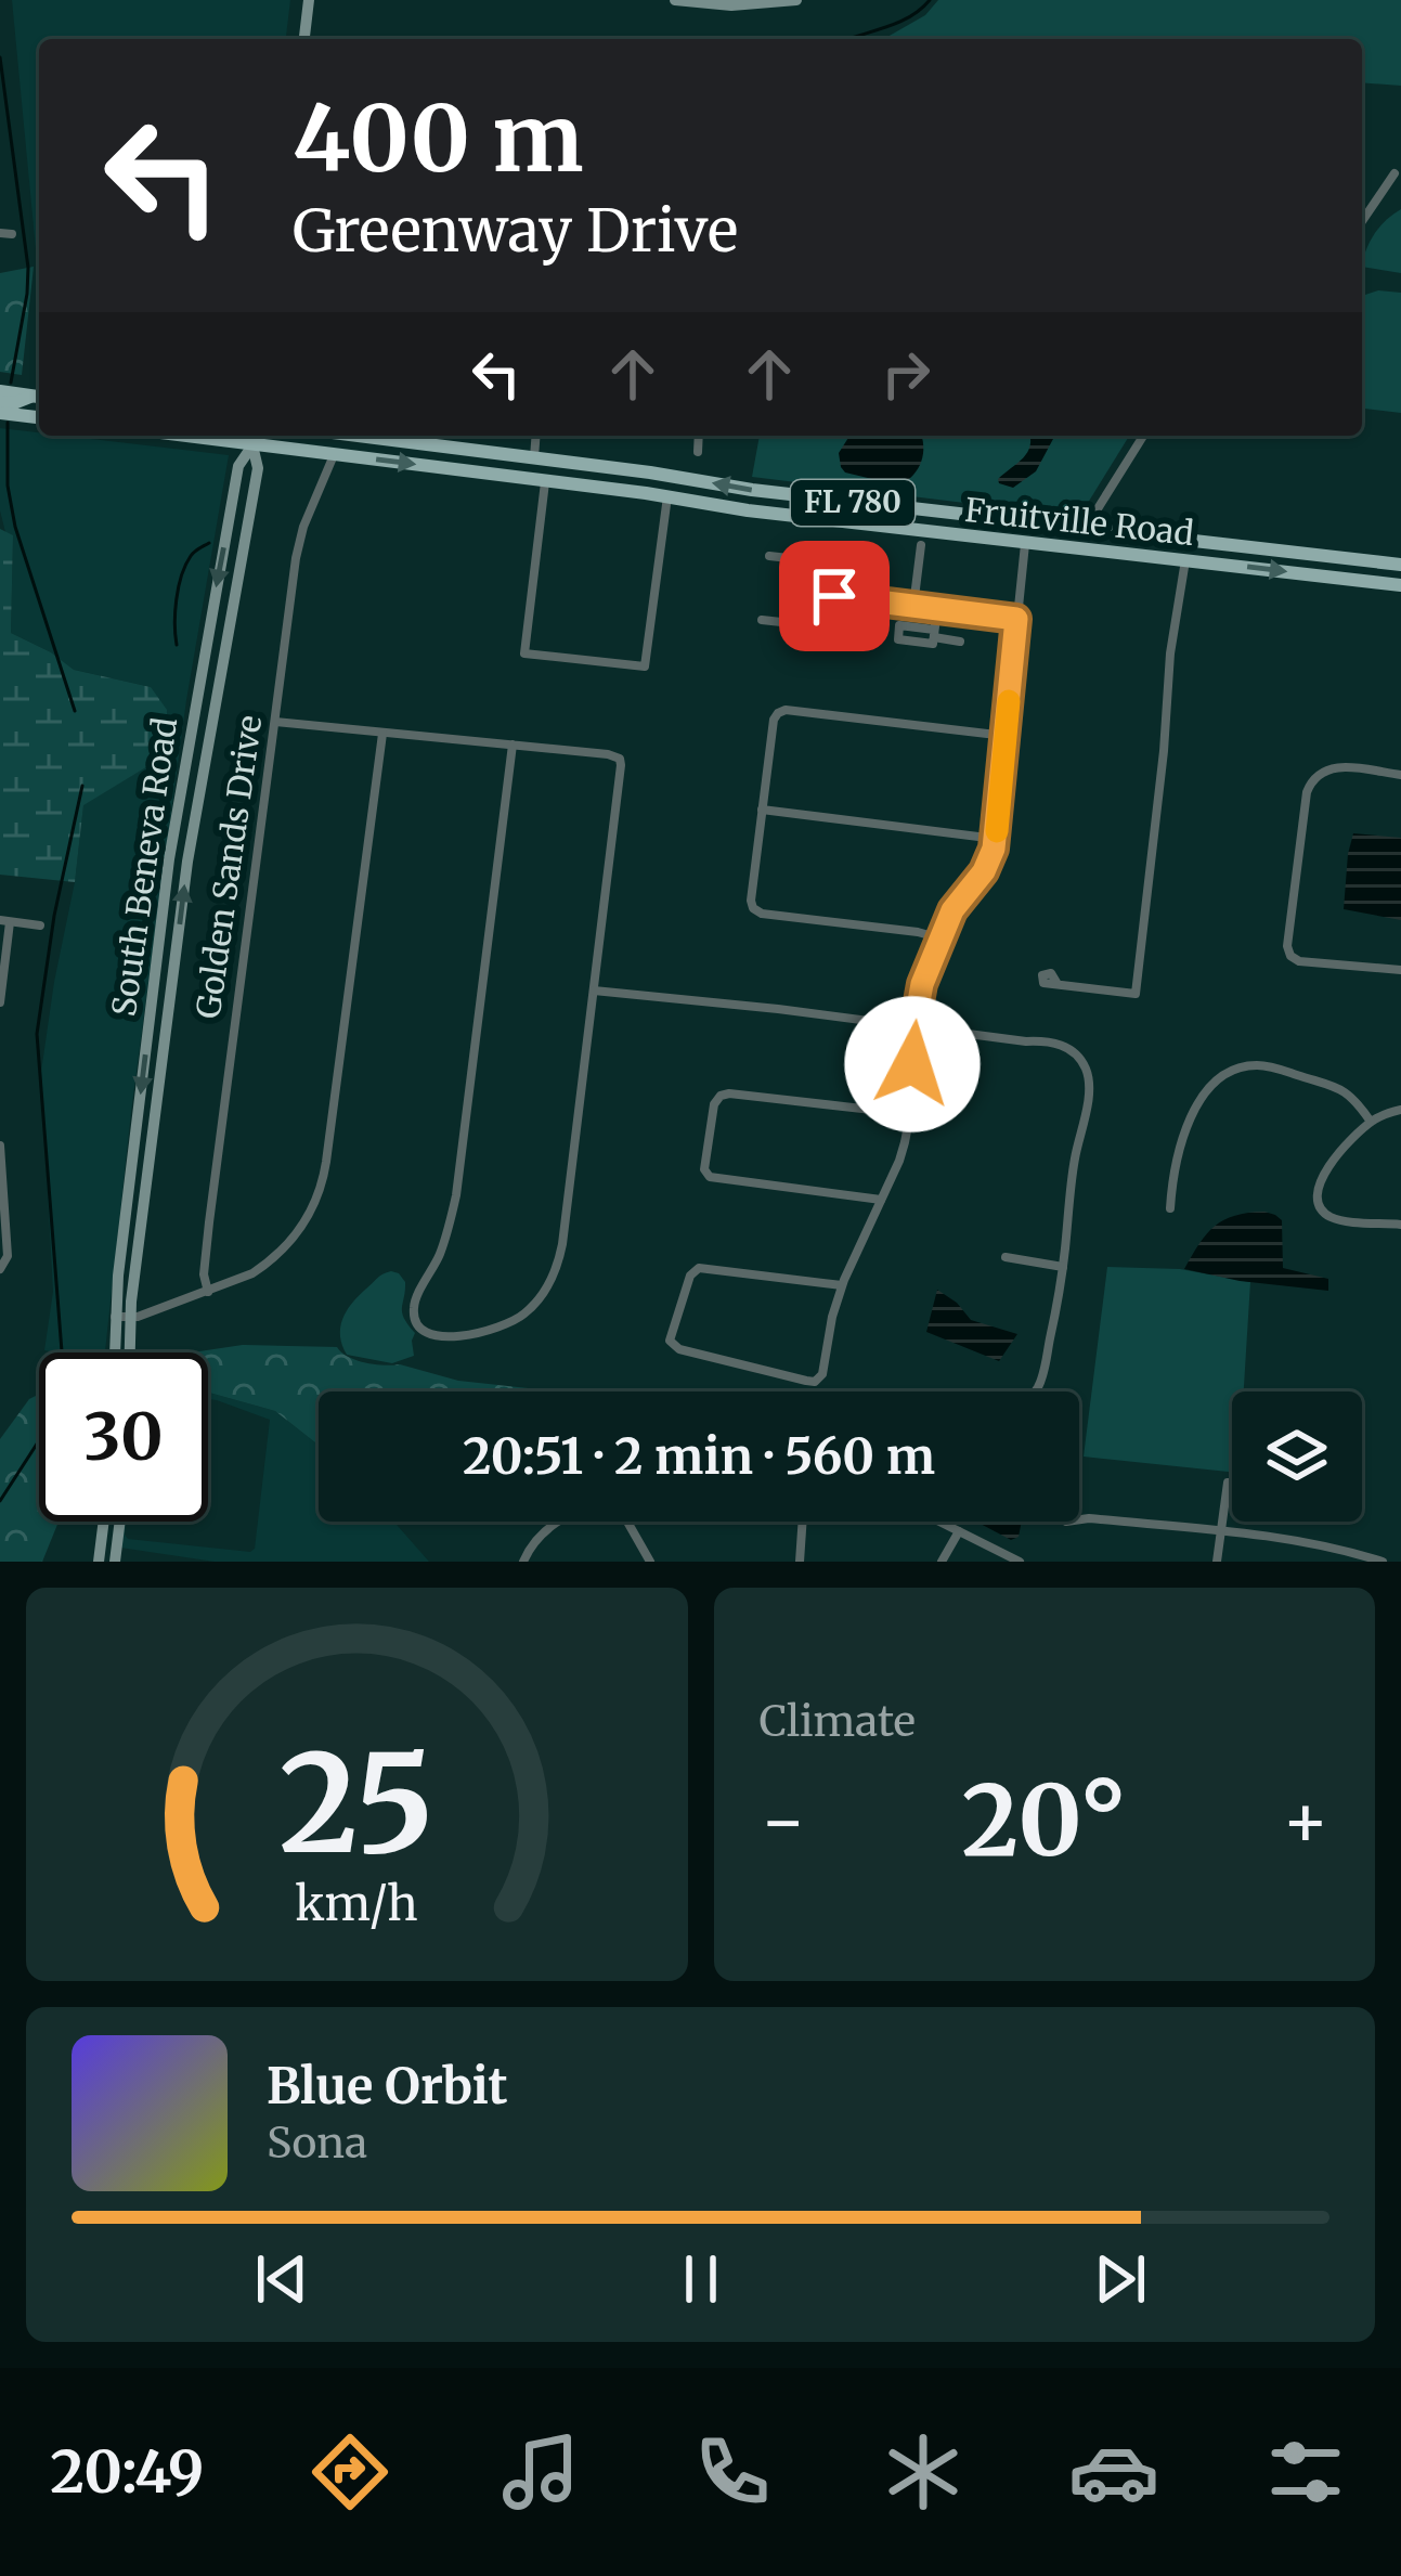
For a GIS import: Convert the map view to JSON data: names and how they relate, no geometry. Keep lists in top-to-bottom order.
{
  "streets": {
    "main road": ["FL 780", "Fruitville Road", "South Beneva Road"],
    "street": ["Golden Sands Drive"]
  },
  "crossings": [
    ["Fruitville Road", "South Beneva Road"],
    ["Fruitville Road", "Golden Sands Drive"]
  ],
  "page": {
    "turn": ["400 m", "Greenway Drive"],
    "limit": "30",
    "trip": "20:51 · 2 min · 560 m",
    "tile": "Climate",
    "heat": ["−", "20°", "+"],
    "song": ["Blue Orbit", "Sona"],
    "tabs": "20:49",
    "gauge": ["25", "km/h"]
  }
}
